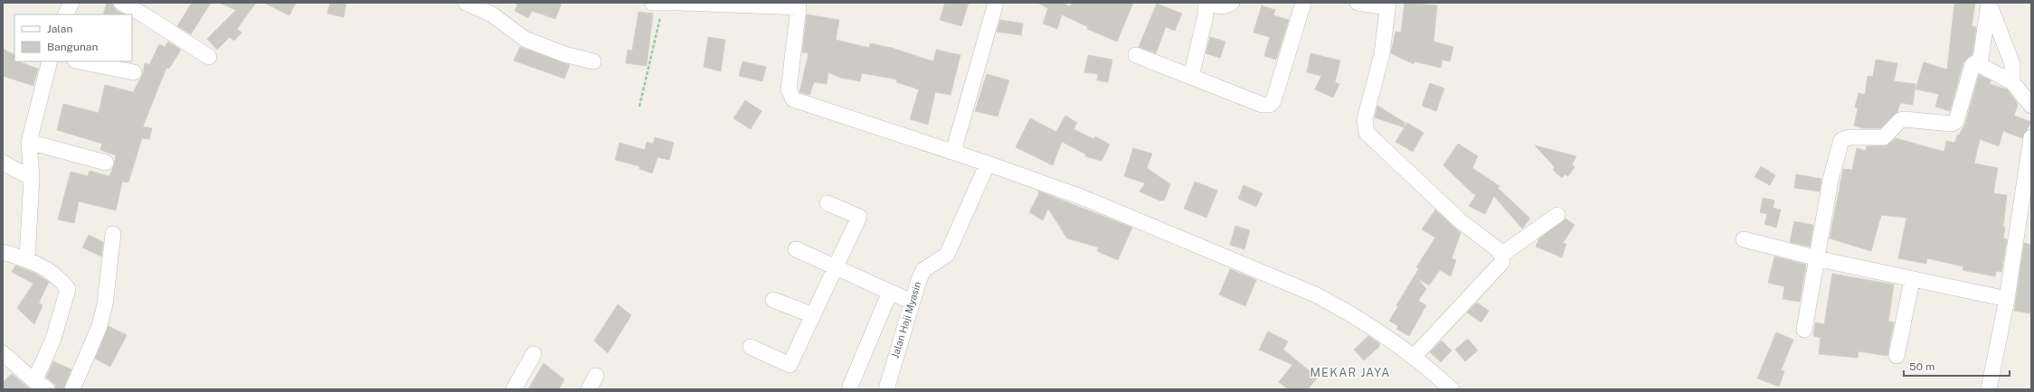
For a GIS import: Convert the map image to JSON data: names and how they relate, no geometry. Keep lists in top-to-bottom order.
{
  "streets": {
    "street": ["Jalan Haji Myasin"]
  },
  "districts": ["MEKAR JAYA"],
  "legend": ["Jalan", "Bangunan"],
  "scale_bar": "50 m"
}
